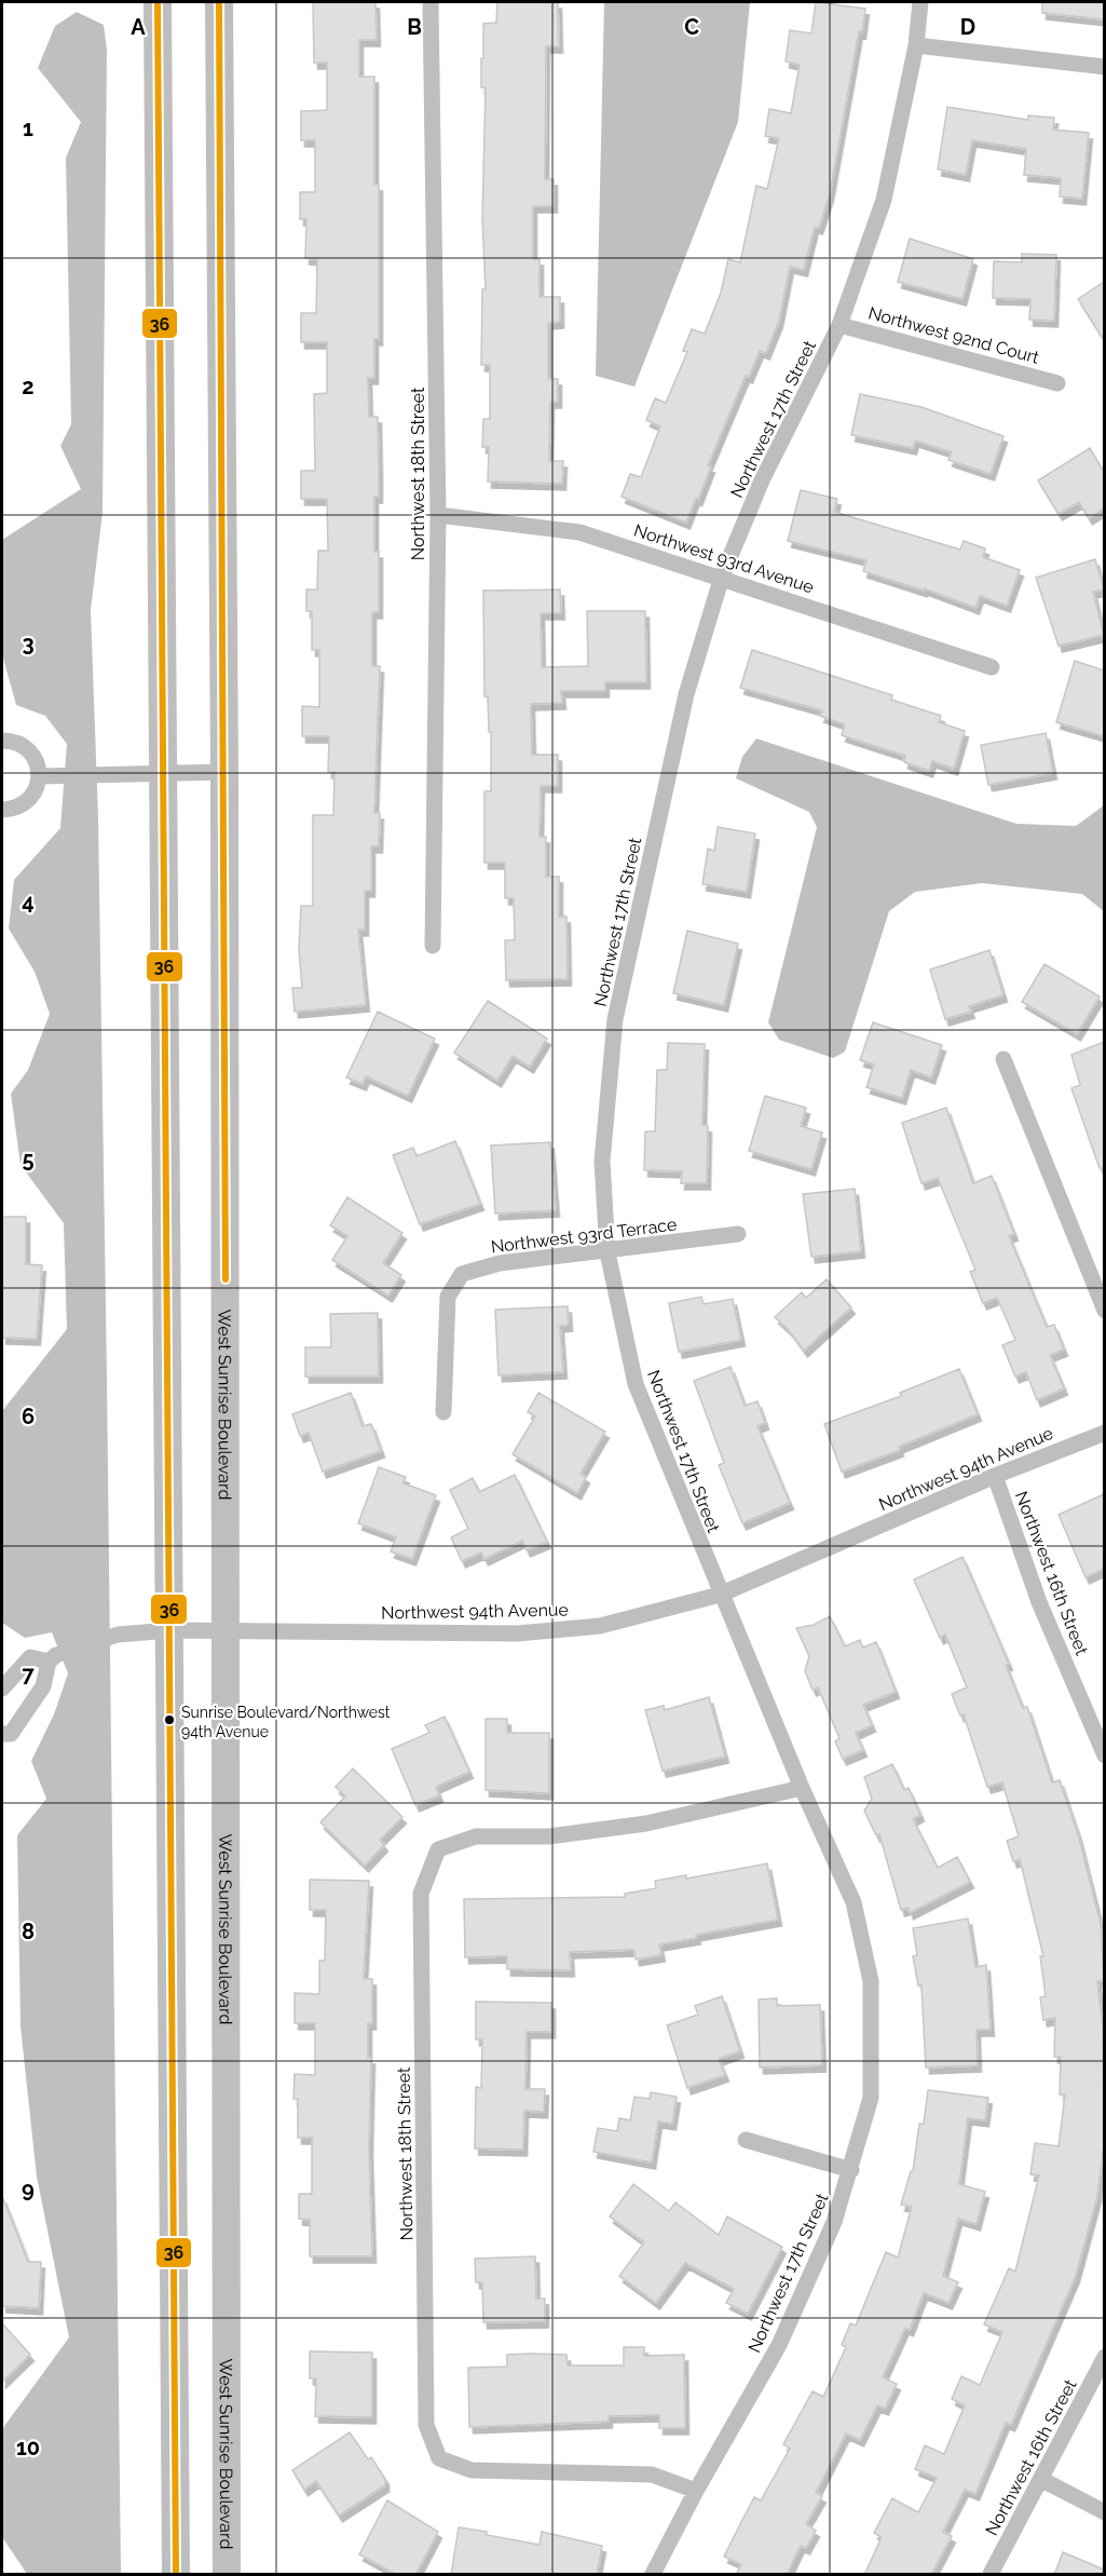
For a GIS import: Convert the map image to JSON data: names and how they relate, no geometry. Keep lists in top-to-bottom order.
{
  "streets": {
    "highway": ["West Sunrise Boulevard"],
    "street": [
      "Northwest 92nd Court",
      "Northwest 17th Street",
      "Northwest 18th Street",
      "Northwest 93rd Avenue",
      "Northwest 93rd Terrace",
      "Northwest 94th Avenue",
      "Northwest 16th Street"
    ]
  },
  "crossings": [
    ["Northwest 92nd Court", "Northwest 17th Street"],
    ["Northwest 17th Street", "Northwest 18th Street"],
    ["Northwest 17th Street", "Northwest 93rd Avenue"],
    ["Northwest 17th Street", "Northwest 93rd Terrace"],
    ["Northwest 17th Street", "Northwest 94th Avenue"],
    ["Northwest 18th Street", "Northwest 93rd Avenue"],
    ["West Sunrise Boulevard", "Northwest 94th Avenue"],
    ["Northwest 94th Avenue", "Northwest 16th Street"]
  ],
  "places": ["Sunrise Boulevard/Northwest 94th Avenue"],
  "lines": ["transit line 36"],
  "grid": {
    "columns": [
      "A",
      "B",
      "C",
      "D"
    ],
    "rows": [
      "1",
      "2",
      "3",
      "4",
      "5",
      "6",
      "7",
      "8",
      "9",
      "10"
    ]
  }
}
